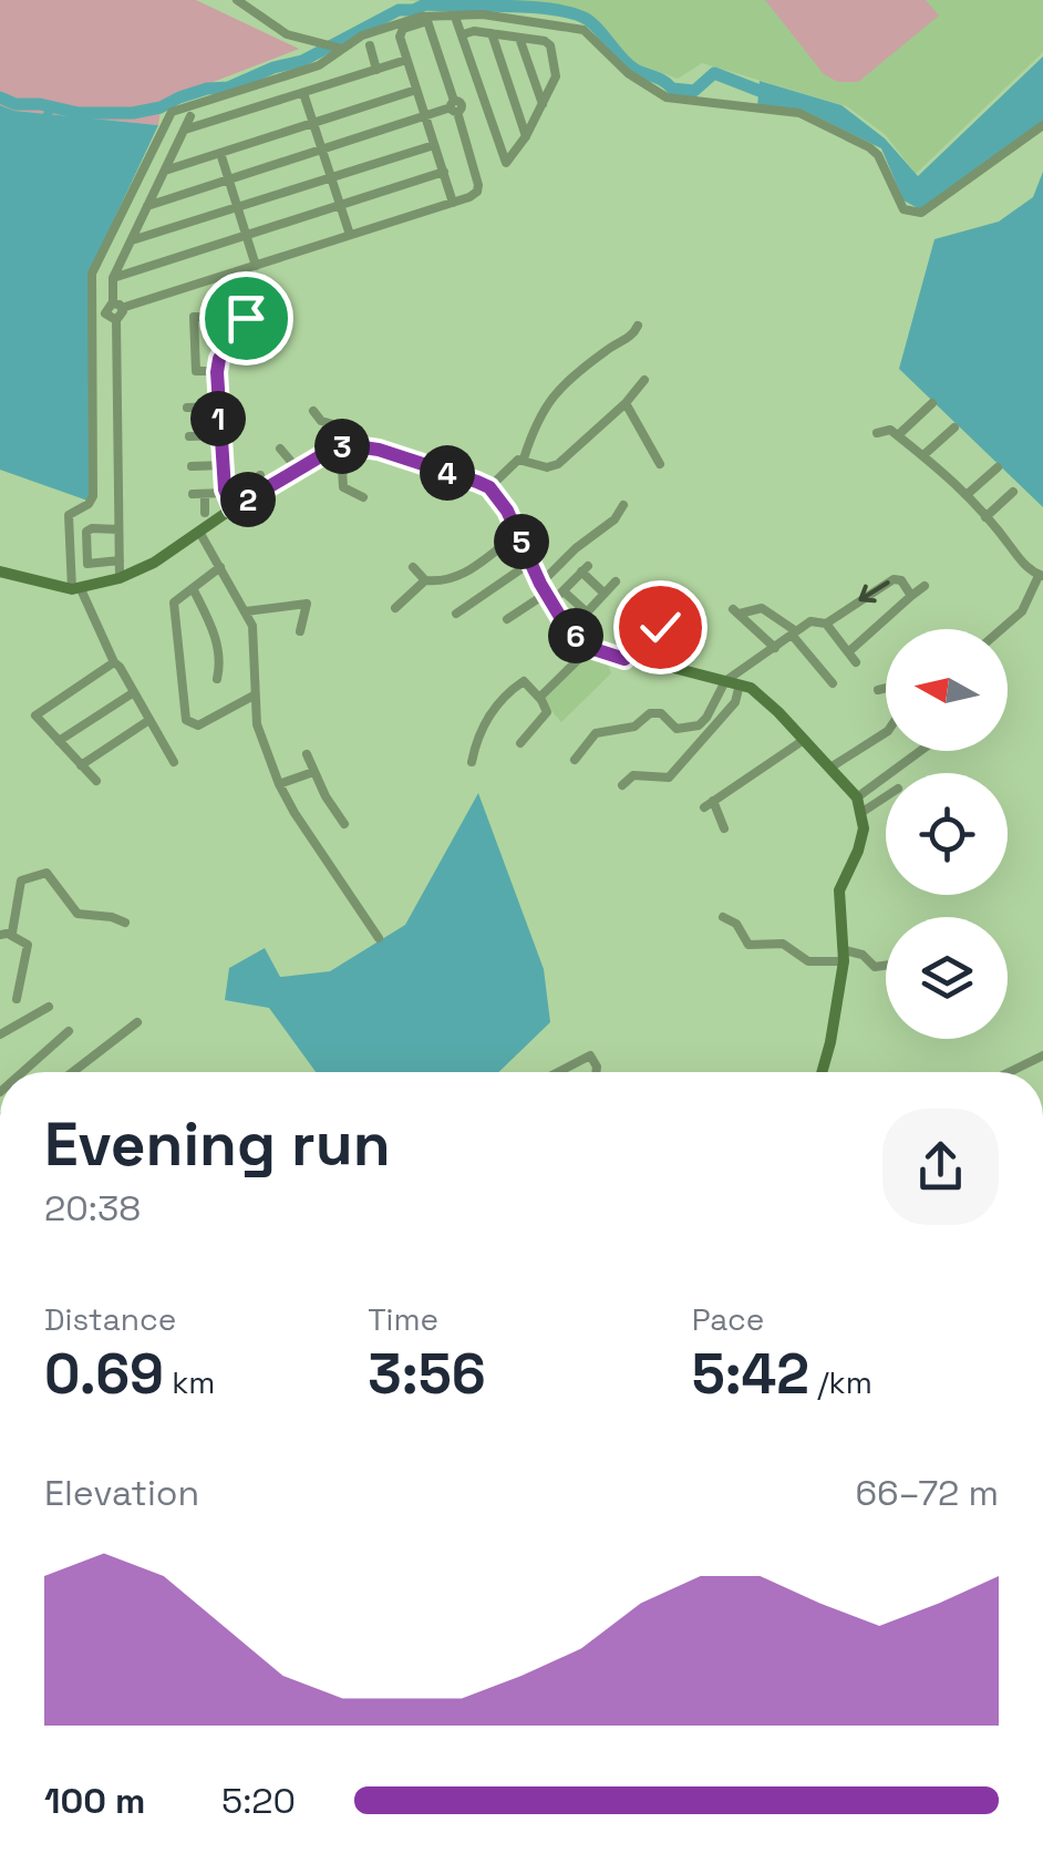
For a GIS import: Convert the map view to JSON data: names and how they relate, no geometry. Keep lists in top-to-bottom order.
{
  "north": "left",
  "page": {
    "pins": [
      "1",
      "3",
      "4",
      "2",
      "5",
      "6"
    ],
    "heading": ["Evening run", "20:38"],
    "stats": [
      ["Distance", "0.69 km"],
      ["Time", "3:56"],
      ["Pace", "5:42 /km"]
    ],
    "chart": ["Elevation", "66–72 m"],
    "list": [
      {
        "name": "100 m",
        "note": "5:20"
      }
    ]
  }
}
